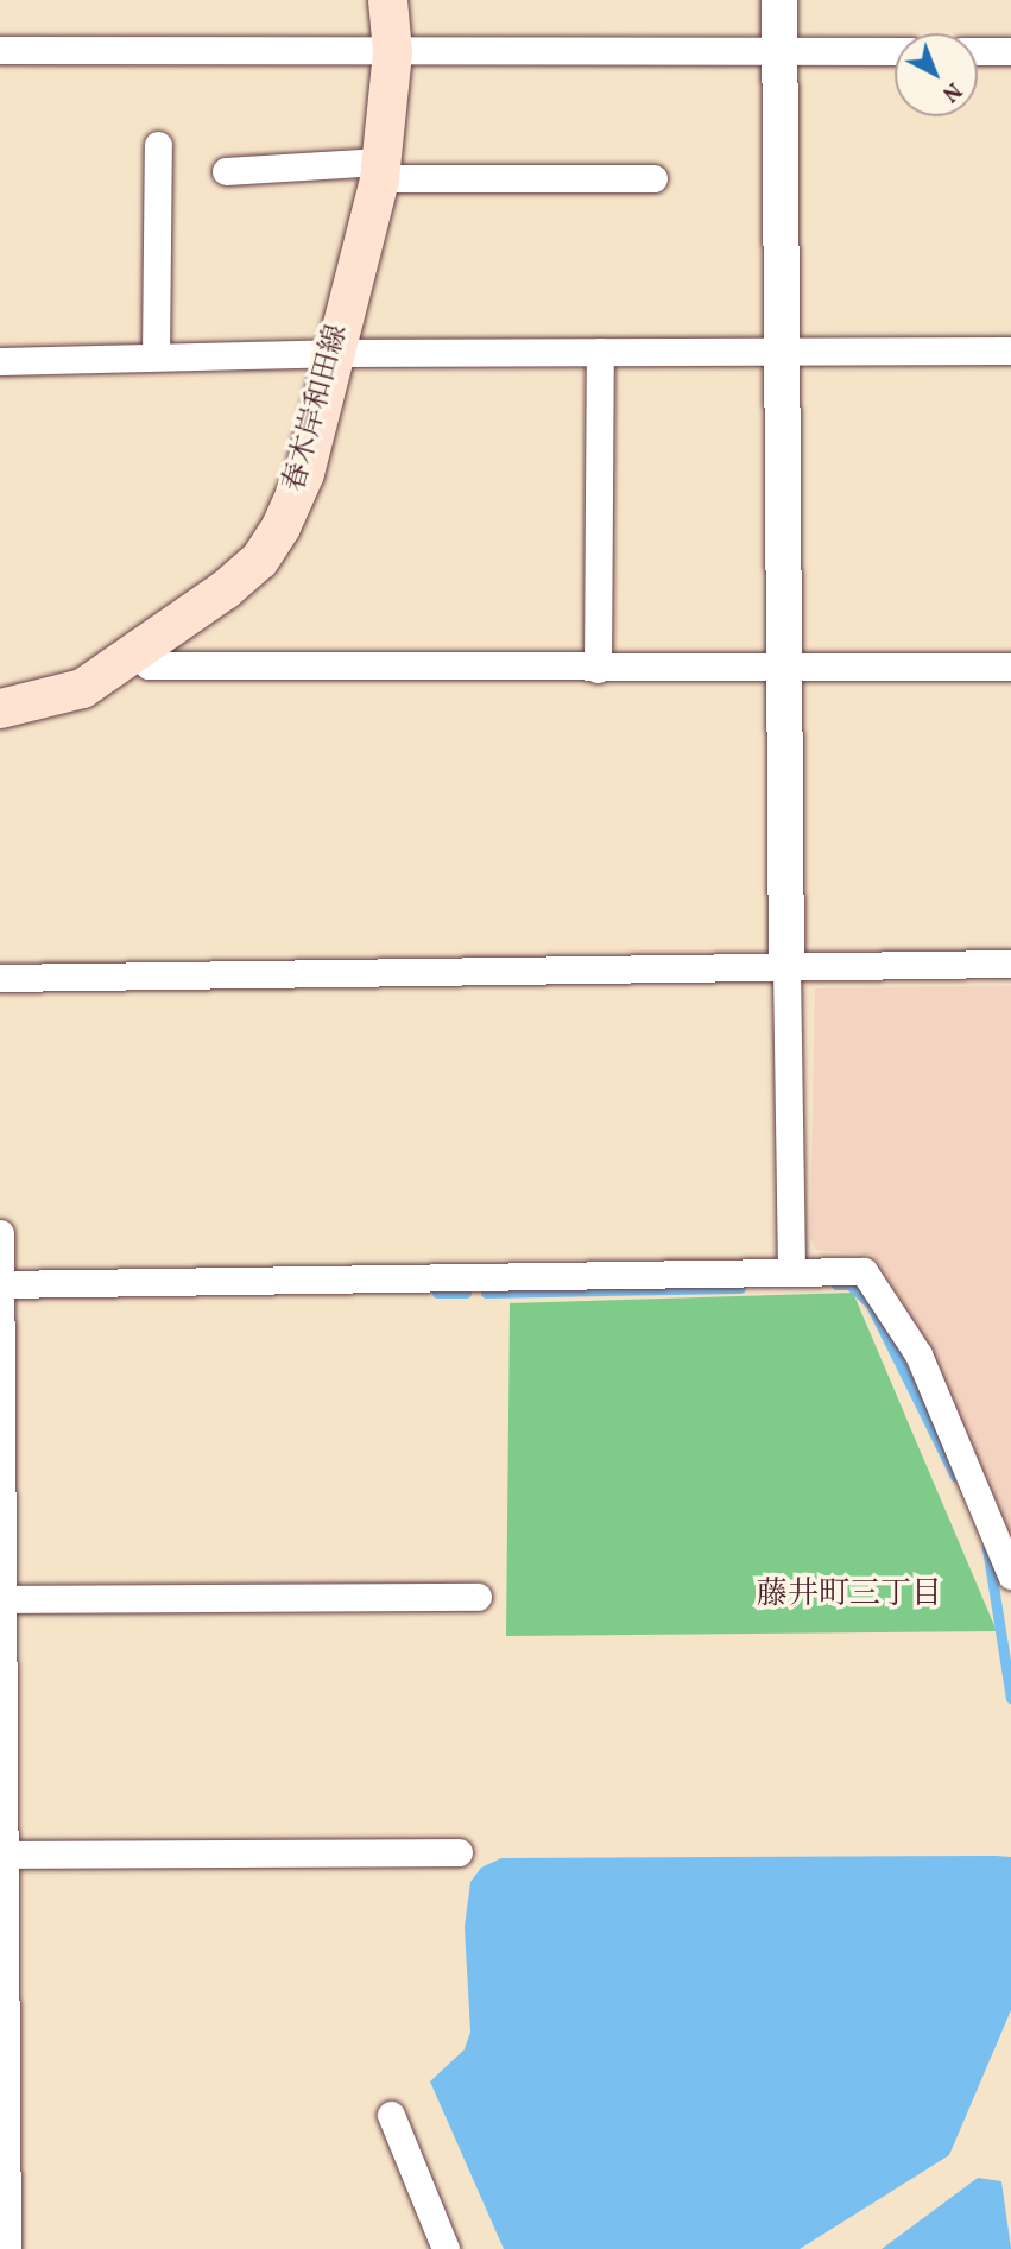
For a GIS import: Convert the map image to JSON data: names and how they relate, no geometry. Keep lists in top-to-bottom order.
{
  "streets": {
    "main road": ["春木岸和田線"]
  },
  "districts": ["藤井町三丁目"],
  "north": "bottom right"
}
